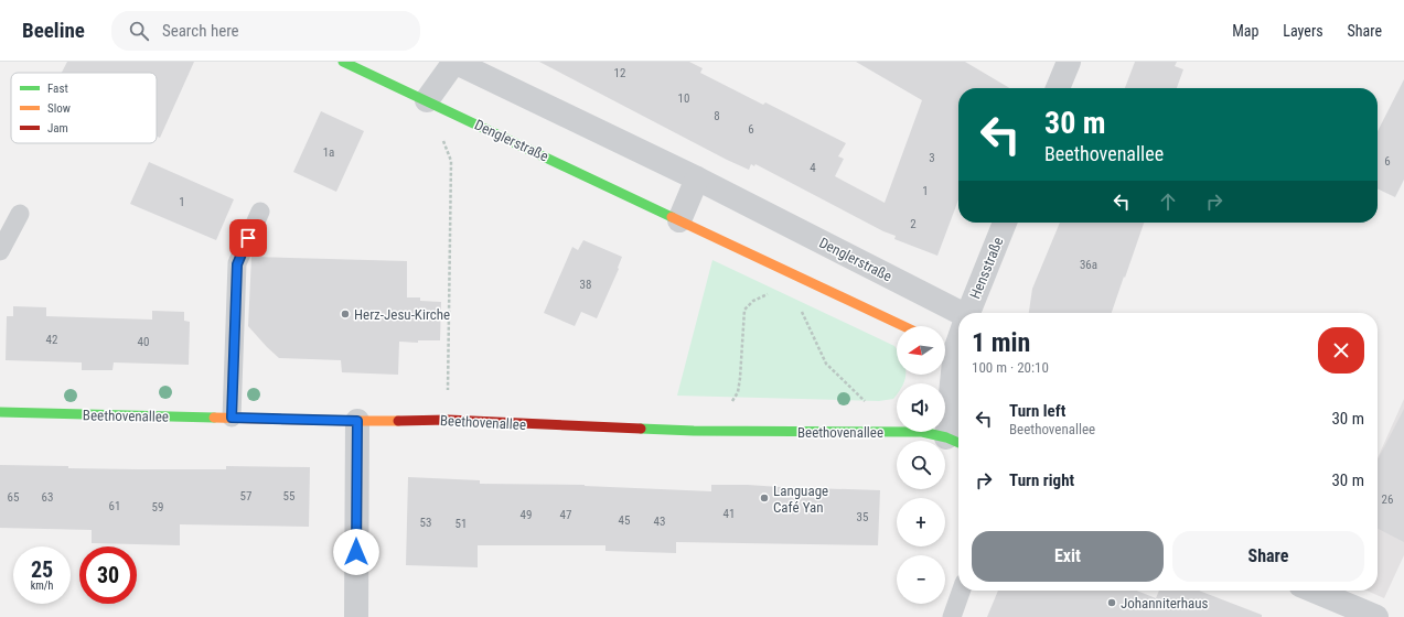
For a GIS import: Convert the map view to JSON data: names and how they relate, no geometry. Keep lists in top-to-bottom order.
{
  "streets": {
    "street": ["Denglerstraße", "Hensstraße", "Beethovenallee"]
  },
  "crossings": [
    ["Hensstraße", "Beethovenallee"]
  ],
  "places": ["Herz-Jesu-Kirche", "Language Café Yan", "Johanniterhaus"],
  "house_numbers": [
    "12",
    "10",
    "8",
    "6",
    "1a",
    "3",
    "6",
    "4",
    "1",
    "1",
    "2",
    "36a",
    "38",
    "42",
    "40",
    "57",
    "55",
    "65",
    "63",
    "26",
    "61",
    "59",
    "41",
    "49",
    "47",
    "35",
    "45",
    "43",
    "53",
    "51"
  ],
  "legend": ["Fast", "Slow", "Jam"],
  "north": "left",
  "page": {
    "header": "Beeline",
    "search": "Search here",
    "nav": ["Map", "Layers", "Share"],
    "turn": ["30 m", "Beethovenallee"],
    "heading": ["1 min", "100 m · 20:10"],
    "map_buttons": ["+", "−"],
    "list": [
      {
        "name": "Turn left",
        "note": "Beethovenallee",
        "value": "30 m"
      },
      {
        "name": "Turn right",
        "value": "30 m"
      }
    ],
    "buttons": ["Exit", "Share"],
    "speed": "25 km/h",
    "limit": "30"
  }
}
